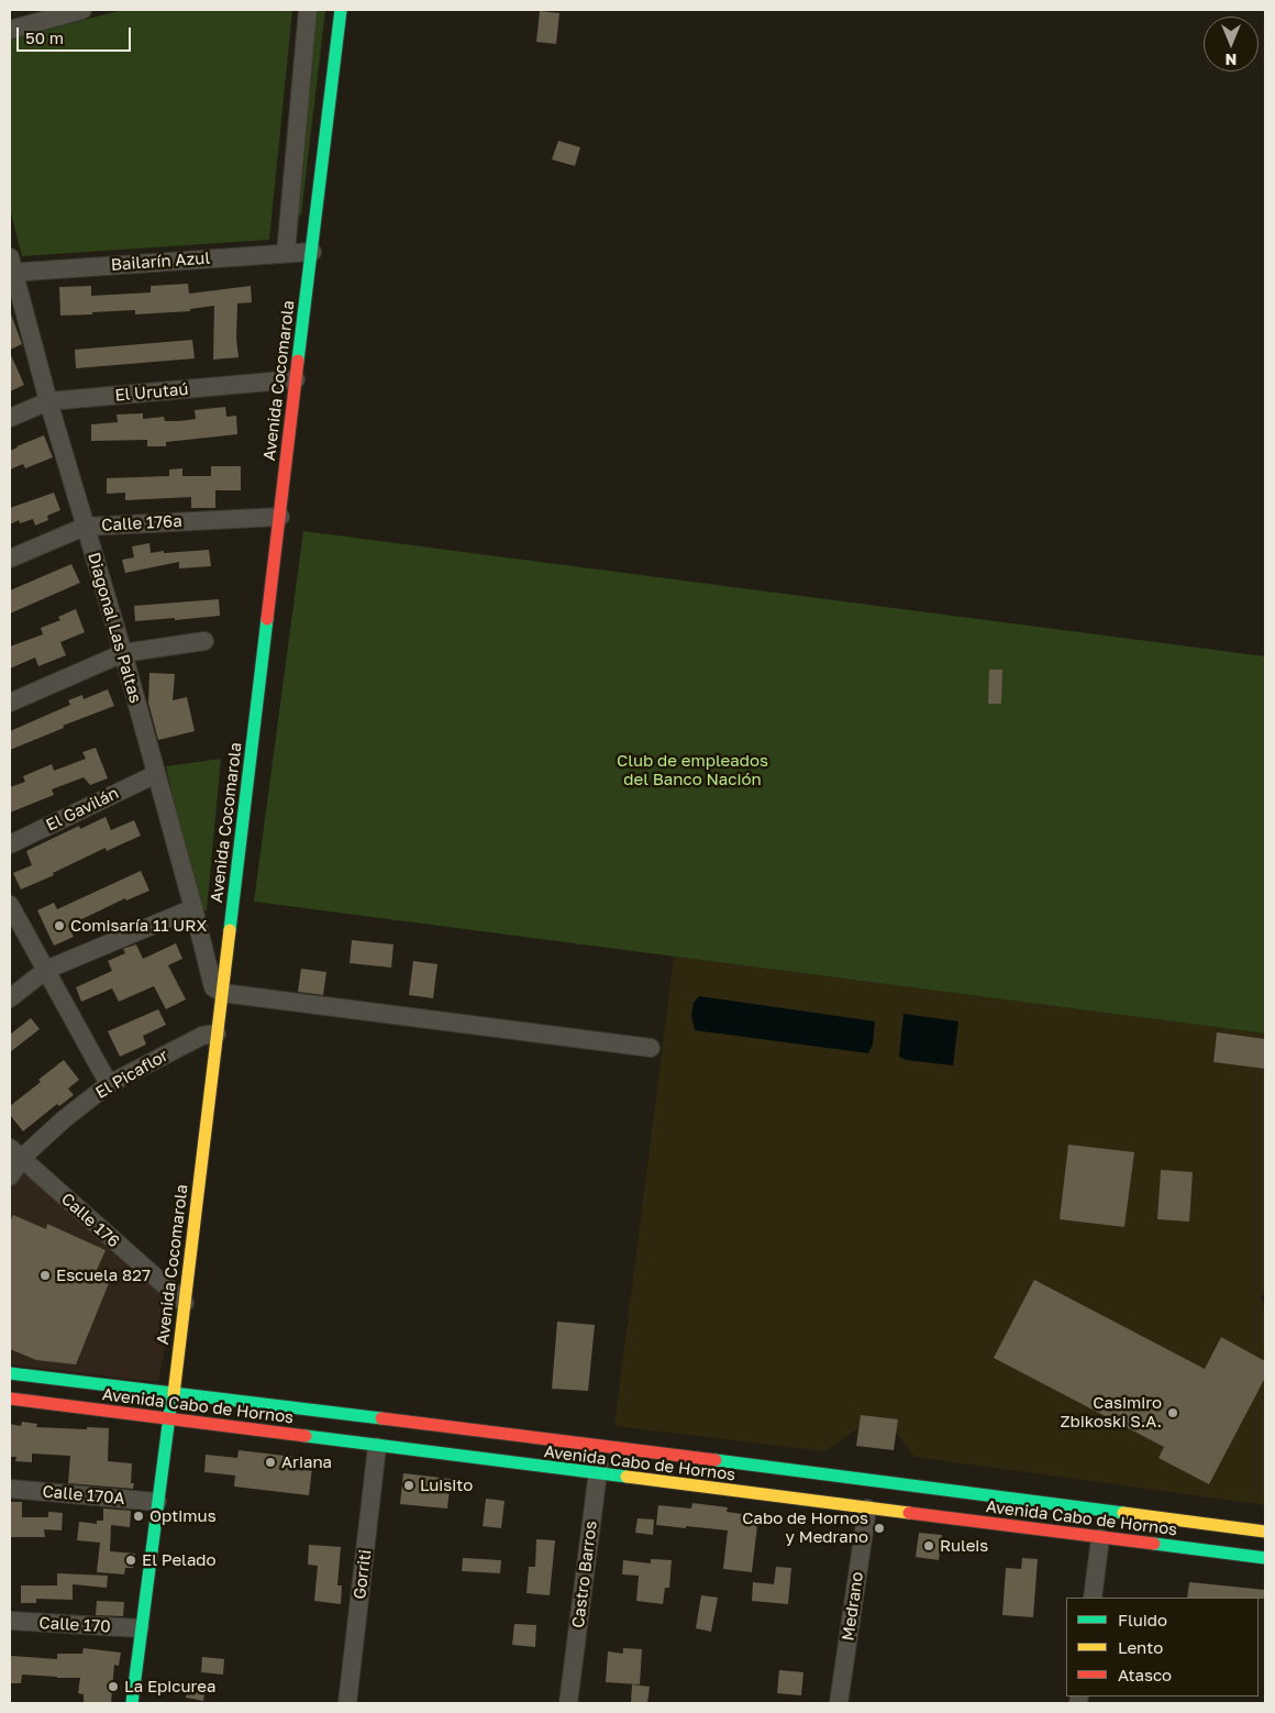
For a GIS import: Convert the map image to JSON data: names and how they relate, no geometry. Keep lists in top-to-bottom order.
{
  "streets": {
    "main road": ["Avenida Cocomarola", "Avenida Cabo de Hornos"],
    "street": [
      "Bailarín Azul",
      "El Urutaú",
      "Calle 176a",
      "Diagonal Las Paltas",
      "El Gavilán",
      "El Picaflor",
      "Calle 176",
      "Calle 170A",
      "Gorriti",
      "Castro Barros",
      "Medrano",
      "Calle 170"
    ]
  },
  "crossings": [
    ["Bailarín Azul", "Avenida Cocomarola"],
    ["Bailarín Azul", "Diagonal Las Paltas"],
    ["Avenida Cocomarola", "El Urutaú"],
    ["Avenida Cocomarola", "Calle 176a"],
    ["Avenida Cocomarola", "Diagonal Las Paltas"],
    ["Avenida Cocomarola", "El Picaflor"],
    ["Avenida Cocomarola", "Calle 176"],
    ["Avenida Cocomarola", "Avenida Cabo de Hornos"],
    ["Avenida Cocomarola", "Calle 170A"],
    ["Avenida Cocomarola", "Calle 170"],
    ["El Urutaú", "Diagonal Las Paltas"],
    ["Calle 176a", "Diagonal Las Paltas"],
    ["Diagonal Las Paltas", "El Gavilán"],
    ["El Picaflor", "Calle 176"],
    ["Avenida Cabo de Hornos", "Gorriti"],
    ["Avenida Cabo de Hornos", "Castro Barros"],
    ["Avenida Cabo de Hornos", "Medrano"]
  ],
  "parks": ["Club de empleados del Banco Nación"],
  "places": [
    "Comisaría 11 URX",
    "Escuela 827",
    "Casimiro Zbikoski S.A.",
    "Ariana",
    "Luisito",
    "Optimus",
    "Cabo de Hornos y Medrano",
    "Ruleis",
    "El Pelado",
    "La Epicurea"
  ],
  "legend": ["Fluido", "Lento", "Atasco"],
  "scale_bar": "50 m",
  "north": "bottom"
}
